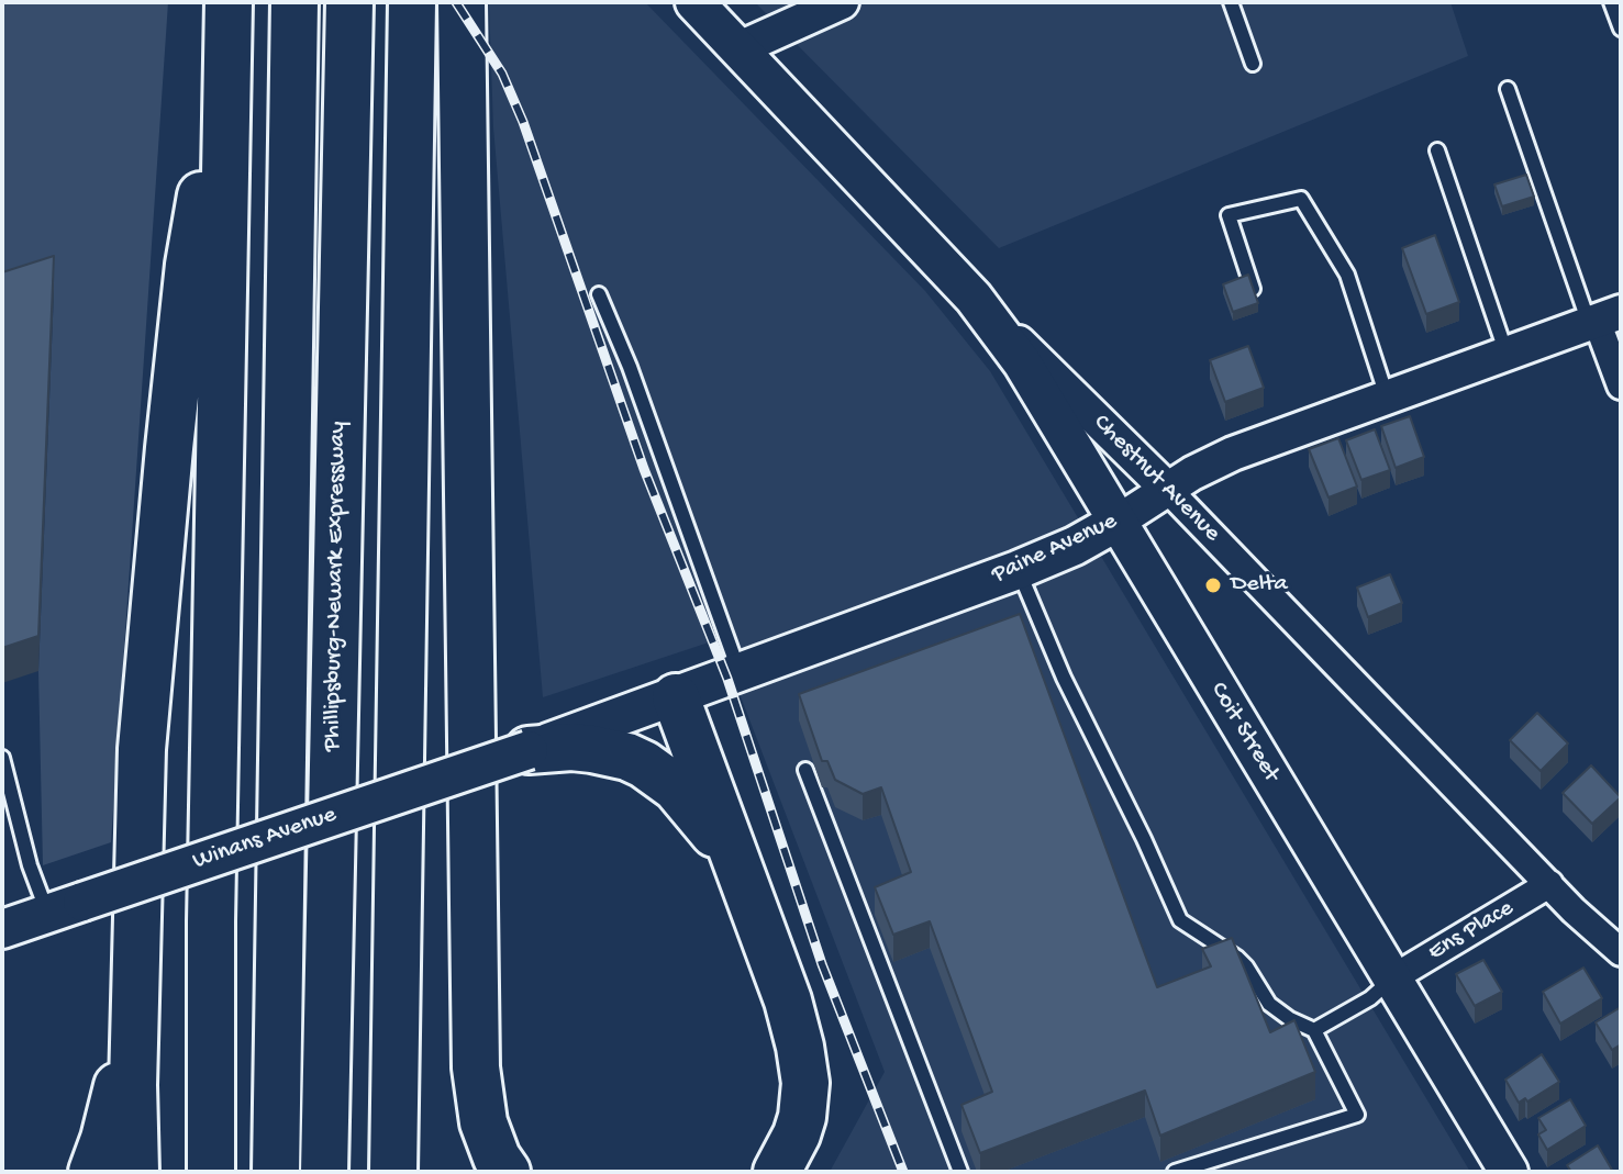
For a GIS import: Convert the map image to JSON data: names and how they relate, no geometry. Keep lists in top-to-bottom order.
{
  "streets": {
    "highway": ["Phillipsburg-Newark Expressway"],
    "main road": [
      "Chestnut Avenue",
      "Paine Avenue",
      "Coit Street",
      "Winans Avenue"
    ],
    "street": ["Ens Place"]
  },
  "crossings": [
    ["Chestnut Avenue", "Paine Avenue"],
    ["Chestnut Avenue", "Coit Street"],
    ["Chestnut Avenue", "Ens Place"],
    ["Paine Avenue", "Coit Street"],
    ["Paine Avenue", "Winans Avenue"],
    ["Coit Street", "Ens Place"]
  ],
  "places": ["Delta"]
}
